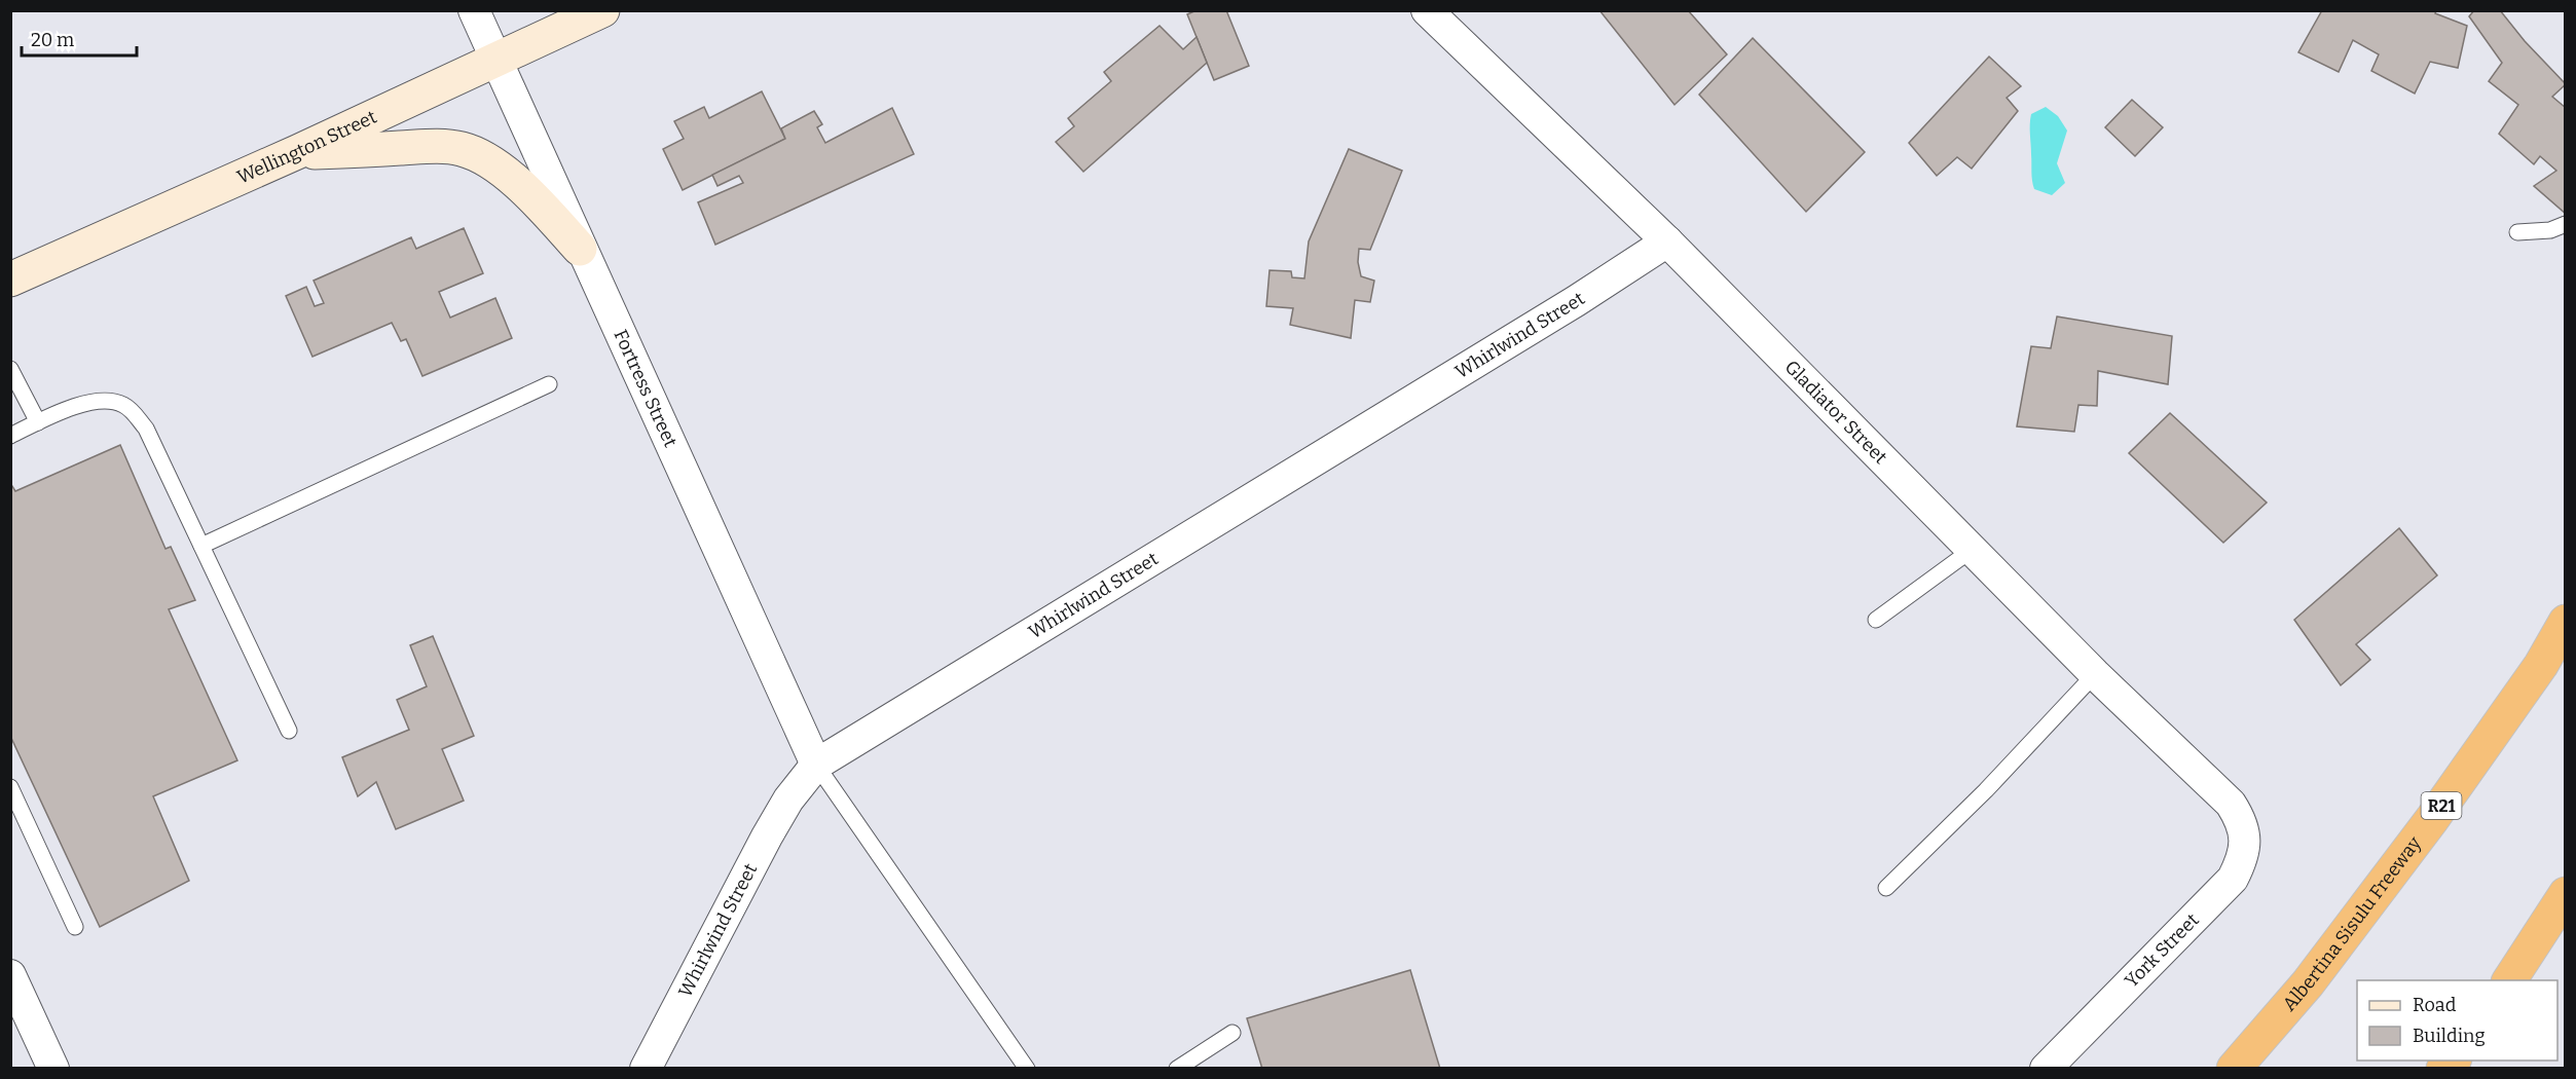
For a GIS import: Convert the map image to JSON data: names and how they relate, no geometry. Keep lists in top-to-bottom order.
{
  "streets": {
    "highway": ["R21", "Albertina Sisulu Freeway"],
    "street": [
      "Wellington Street",
      "Whirlwind Street",
      "Fortress Street",
      "Gladiator Street",
      "York Street"
    ]
  },
  "crossings": [
    ["Wellington Street", "Fortress Street"],
    ["Whirlwind Street", "Fortress Street"],
    ["Whirlwind Street", "Gladiator Street"],
    ["Gladiator Street", "York Street"]
  ],
  "legend": ["Road", "Building"],
  "scale_bar": "20 m"
}
